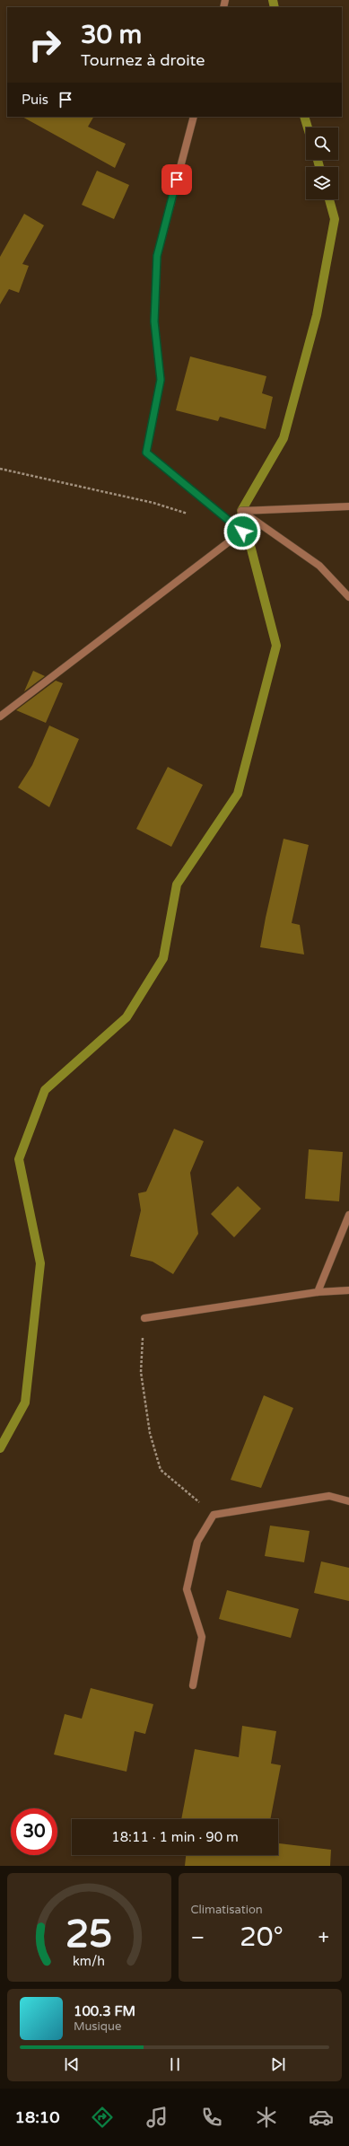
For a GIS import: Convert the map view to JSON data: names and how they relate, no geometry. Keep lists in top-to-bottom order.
{
  "page": {
    "turn": ["30 m", "Tournez à droite"],
    "then": "Puis",
    "limit": "30",
    "trip": "18:11 · 1 min · 90 m",
    "tile": "Climatisation",
    "heat": ["−", "20°", "+"],
    "song": ["100.3 FM", "Musique"],
    "tabs": "18:10",
    "gauge": ["25", "km/h"]
  }
}
